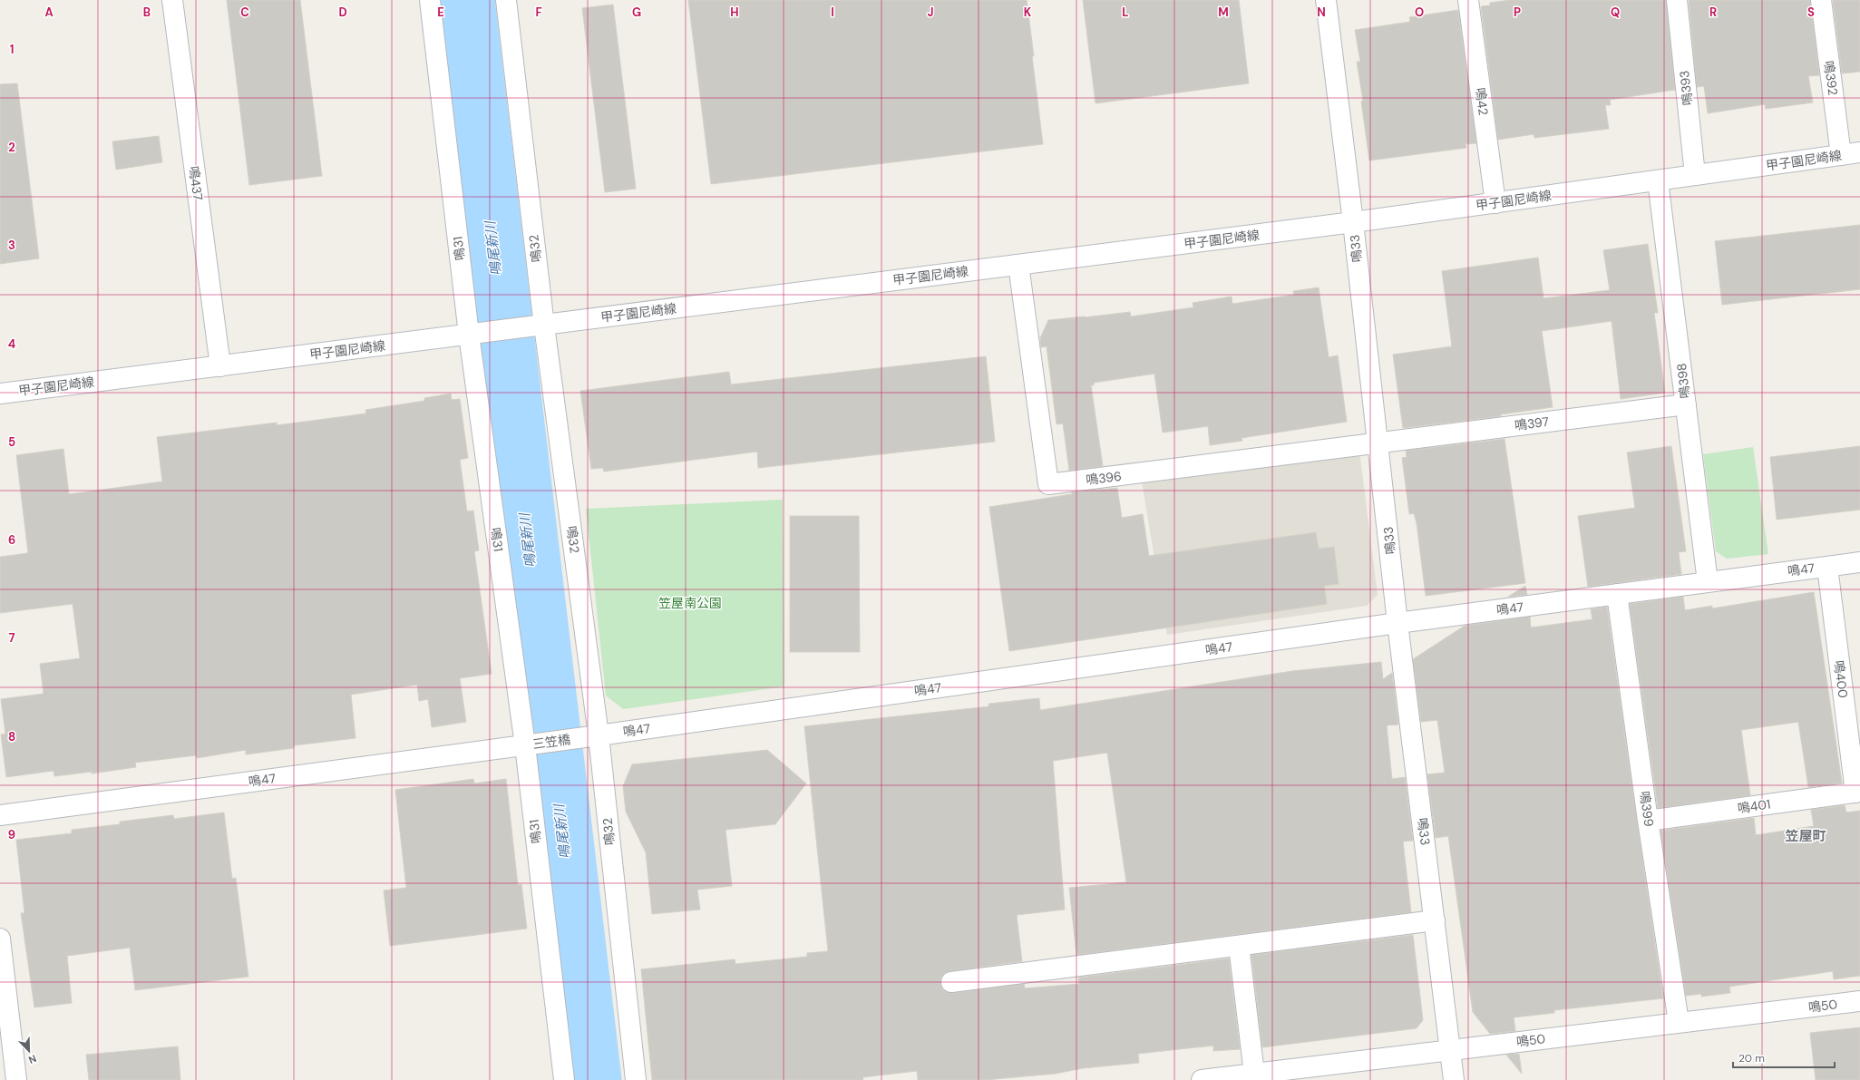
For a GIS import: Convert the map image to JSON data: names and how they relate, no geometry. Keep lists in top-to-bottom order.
{
  "streets": {
    "street": [
      "鳴392",
      "鳴393",
      "鳴42",
      "甲子園尼崎線",
      "鳴437",
      "鳴31",
      "鳴32",
      "鳴33",
      "鳴398",
      "鳴397",
      "鳴396",
      "鳴47",
      "鳴400",
      "三笠橋",
      "鳴401",
      "鳴399",
      "鳴50"
    ]
  },
  "crossings": [
    ["鳴392", "甲子園尼崎線"],
    ["鳴393", "甲子園尼崎線"],
    ["鳴42", "甲子園尼崎線"],
    ["甲子園尼崎線", "鳴437"],
    ["甲子園尼崎線", "鳴31"],
    ["甲子園尼崎線", "鳴32"],
    ["甲子園尼崎線", "鳴33"],
    ["甲子園尼崎線", "鳴398"],
    ["甲子園尼崎線", "鳴396"],
    ["鳴31", "鳴47"],
    ["鳴31", "三笠橋"],
    ["鳴32", "鳴47"],
    ["鳴33", "鳴397"],
    ["鳴33", "鳴396"],
    ["鳴33", "鳴47"],
    ["鳴33", "鳴50"],
    ["鳴398", "鳴397"],
    ["鳴398", "鳴47"],
    ["鳴397", "鳴396"],
    ["鳴47", "鳴400"],
    ["鳴47", "三笠橋"],
    ["鳴47", "鳴399"],
    ["鳴400", "鳴401"],
    ["鳴401", "鳴399"],
    ["鳴399", "鳴50"]
  ],
  "districts": ["笠屋町"],
  "water": ["鳴尾新川"],
  "parks": ["笠屋南公園"],
  "scale_bar": "20 m",
  "north": "bottom right",
  "grid": {
    "columns": [
      "A",
      "B",
      "C",
      "D",
      "E",
      "F",
      "G",
      "H",
      "I",
      "J",
      "K",
      "L",
      "M",
      "N",
      "O",
      "P",
      "Q",
      "R",
      "S"
    ],
    "rows": [
      "1",
      "2",
      "3",
      "4",
      "5",
      "6",
      "7",
      "8",
      "9"
    ]
  }
}
